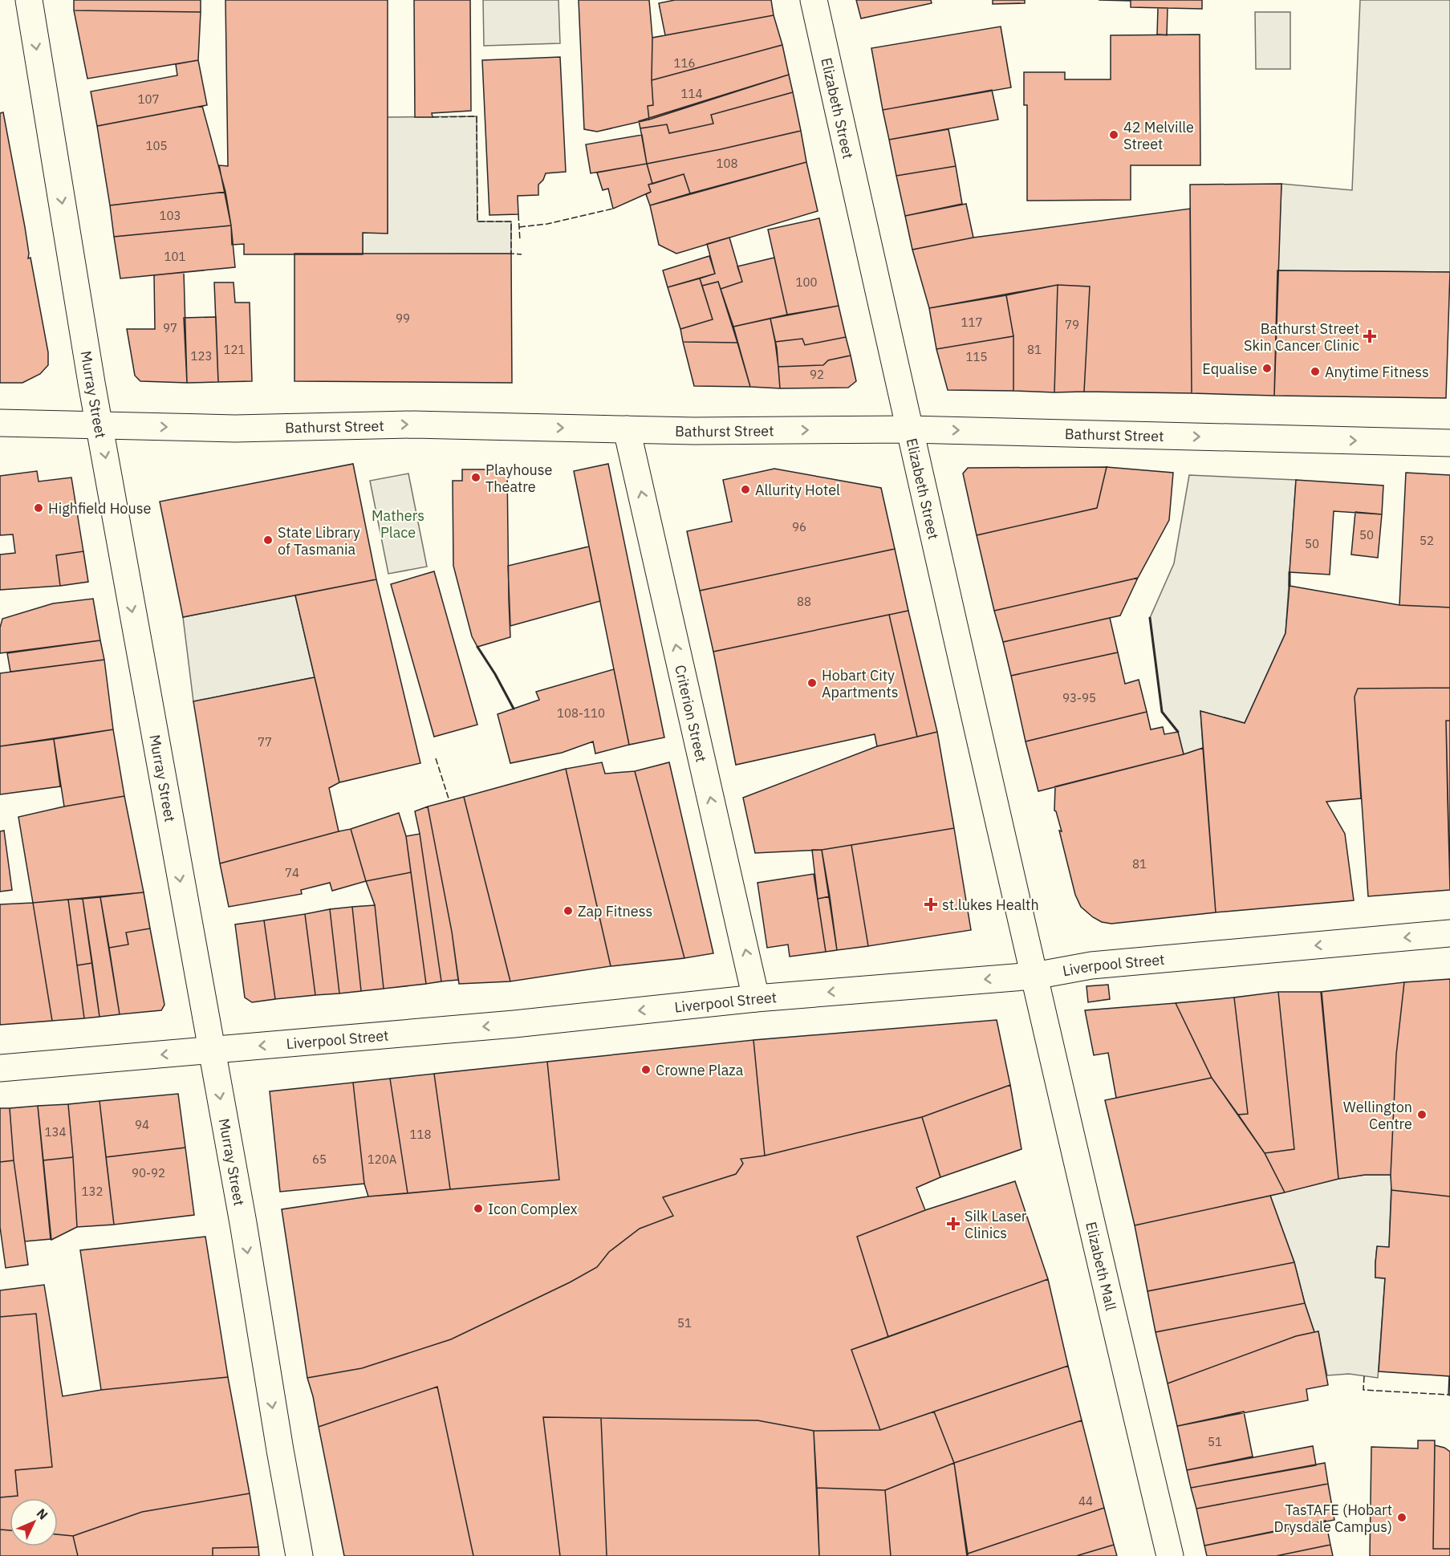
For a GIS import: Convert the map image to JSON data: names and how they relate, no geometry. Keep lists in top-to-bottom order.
{
  "streets": {
    "street": [
      "Elizabeth Street",
      "Murray Street",
      "Bathurst Street",
      "Criterion Street",
      "Liverpool Street",
      "Elizabeth Mall"
    ]
  },
  "crossings": [
    ["Elizabeth Street", "Bathurst Street"],
    ["Elizabeth Street", "Liverpool Street"],
    ["Elizabeth Street", "Elizabeth Mall"],
    ["Murray Street", "Bathurst Street"],
    ["Murray Street", "Liverpool Street"],
    ["Bathurst Street", "Criterion Street"],
    ["Criterion Street", "Liverpool Street"],
    ["Liverpool Street", "Elizabeth Mall"]
  ],
  "one_way": [
    "Murray Street",
    "Bathurst Street",
    "Criterion Street",
    "Liverpool Street"
  ],
  "parks": ["Mathers Place"],
  "places": {
    "other": [
      "42 Melville Street",
      "Equalise",
      "Anytime Fitness",
      "Playhouse Theatre",
      "Allurity Hotel",
      "Highfield House",
      "State Library of Tasmania",
      "Hobart City Apartments",
      "Zap Fitness",
      "Crowne Plaza",
      "Wellington Centre",
      "Icon Complex",
      "TasTAFE (Hobart Drysdale Campus)"
    ],
    "health": ["Bathurst Street Skin Cancer Clinic", "st.lukes Health", "Silk Laser Clinics"]
  },
  "house_numbers": [
    "116",
    "114",
    "107",
    "105",
    "108",
    "103",
    "101",
    "100",
    "99",
    "117",
    "79",
    "97",
    "121",
    "81",
    "123",
    "115",
    "92",
    "96",
    "50",
    "52",
    "50",
    "88",
    "93-95",
    "108-110",
    "77",
    "81",
    "74",
    "94",
    "134",
    "118",
    "65",
    "120A",
    "90-92",
    "132",
    "51",
    "51",
    "44"
  ],
  "north": "top right"
}
